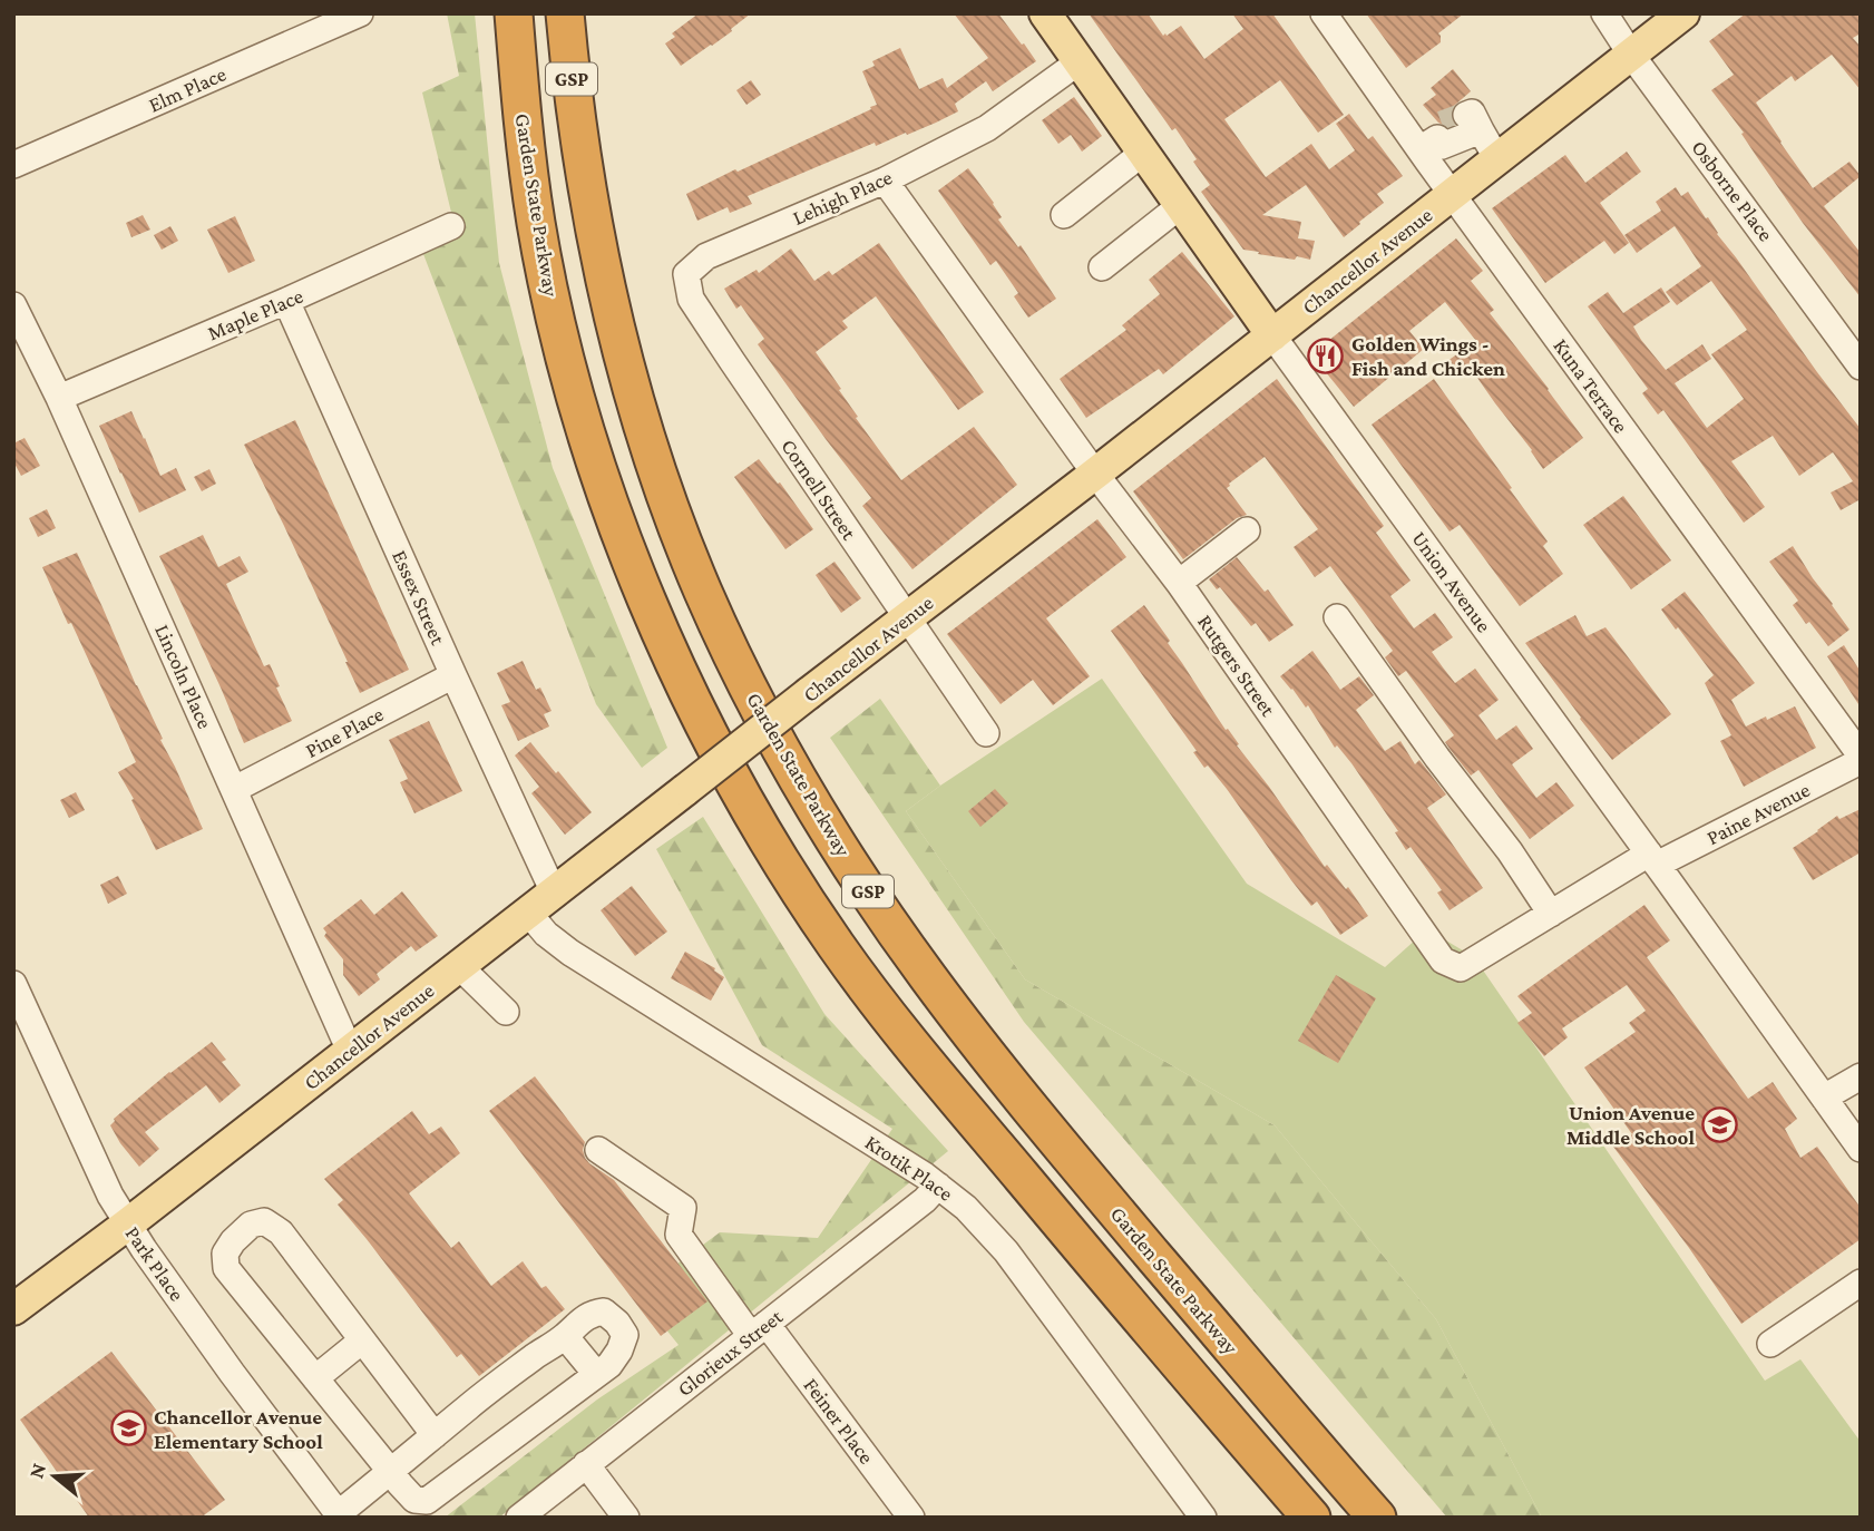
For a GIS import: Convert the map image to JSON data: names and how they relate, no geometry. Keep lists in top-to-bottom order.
{
  "streets": {
    "highway": ["GSP", "Garden State Parkway"],
    "main road": ["Chancellor Avenue", "Union Avenue"],
    "street": [
      "Elm Place",
      "Osborne Place",
      "Lehigh Place",
      "Maple Place",
      "Kuna Terrace",
      "Cornell Street",
      "Essex Street",
      "Rutgers Street",
      "Lincoln Place",
      "Pine Place",
      "Paine Avenue",
      "Krotik Place",
      "Park Place",
      "Glorieux Street",
      "Feiner Place"
    ]
  },
  "crossings": [
    ["Osborne Place", "Chancellor Avenue"],
    ["Lehigh Place", "Cornell Street"],
    ["Lehigh Place", "Union Avenue"],
    ["Lehigh Place", "Rutgers Street"],
    ["Chancellor Avenue", "Kuna Terrace"],
    ["Chancellor Avenue", "Cornell Street"],
    ["Chancellor Avenue", "Union Avenue"],
    ["Chancellor Avenue", "Essex Street"],
    ["Chancellor Avenue", "Rutgers Street"],
    ["Chancellor Avenue", "Lincoln Place"],
    ["Chancellor Avenue", "Krotik Place"],
    ["Chancellor Avenue", "Park Place"],
    ["Maple Place", "Essex Street"],
    ["Maple Place", "Lincoln Place"],
    ["Kuna Terrace", "Paine Avenue"],
    ["Union Avenue", "Rutgers Street"],
    ["Union Avenue", "Paine Avenue"],
    ["Essex Street", "Pine Place"],
    ["Rutgers Street", "Paine Avenue"],
    ["Lincoln Place", "Pine Place"],
    ["Krotik Place", "Glorieux Street"],
    ["Glorieux Street", "Feiner Place"]
  ],
  "places": {
    "restaurant": ["Golden Wings - Fish and Chicken"],
    "school or university": ["Union Avenue Middle School", "Chancellor Avenue Elementary School"]
  },
  "north": "left"
}
